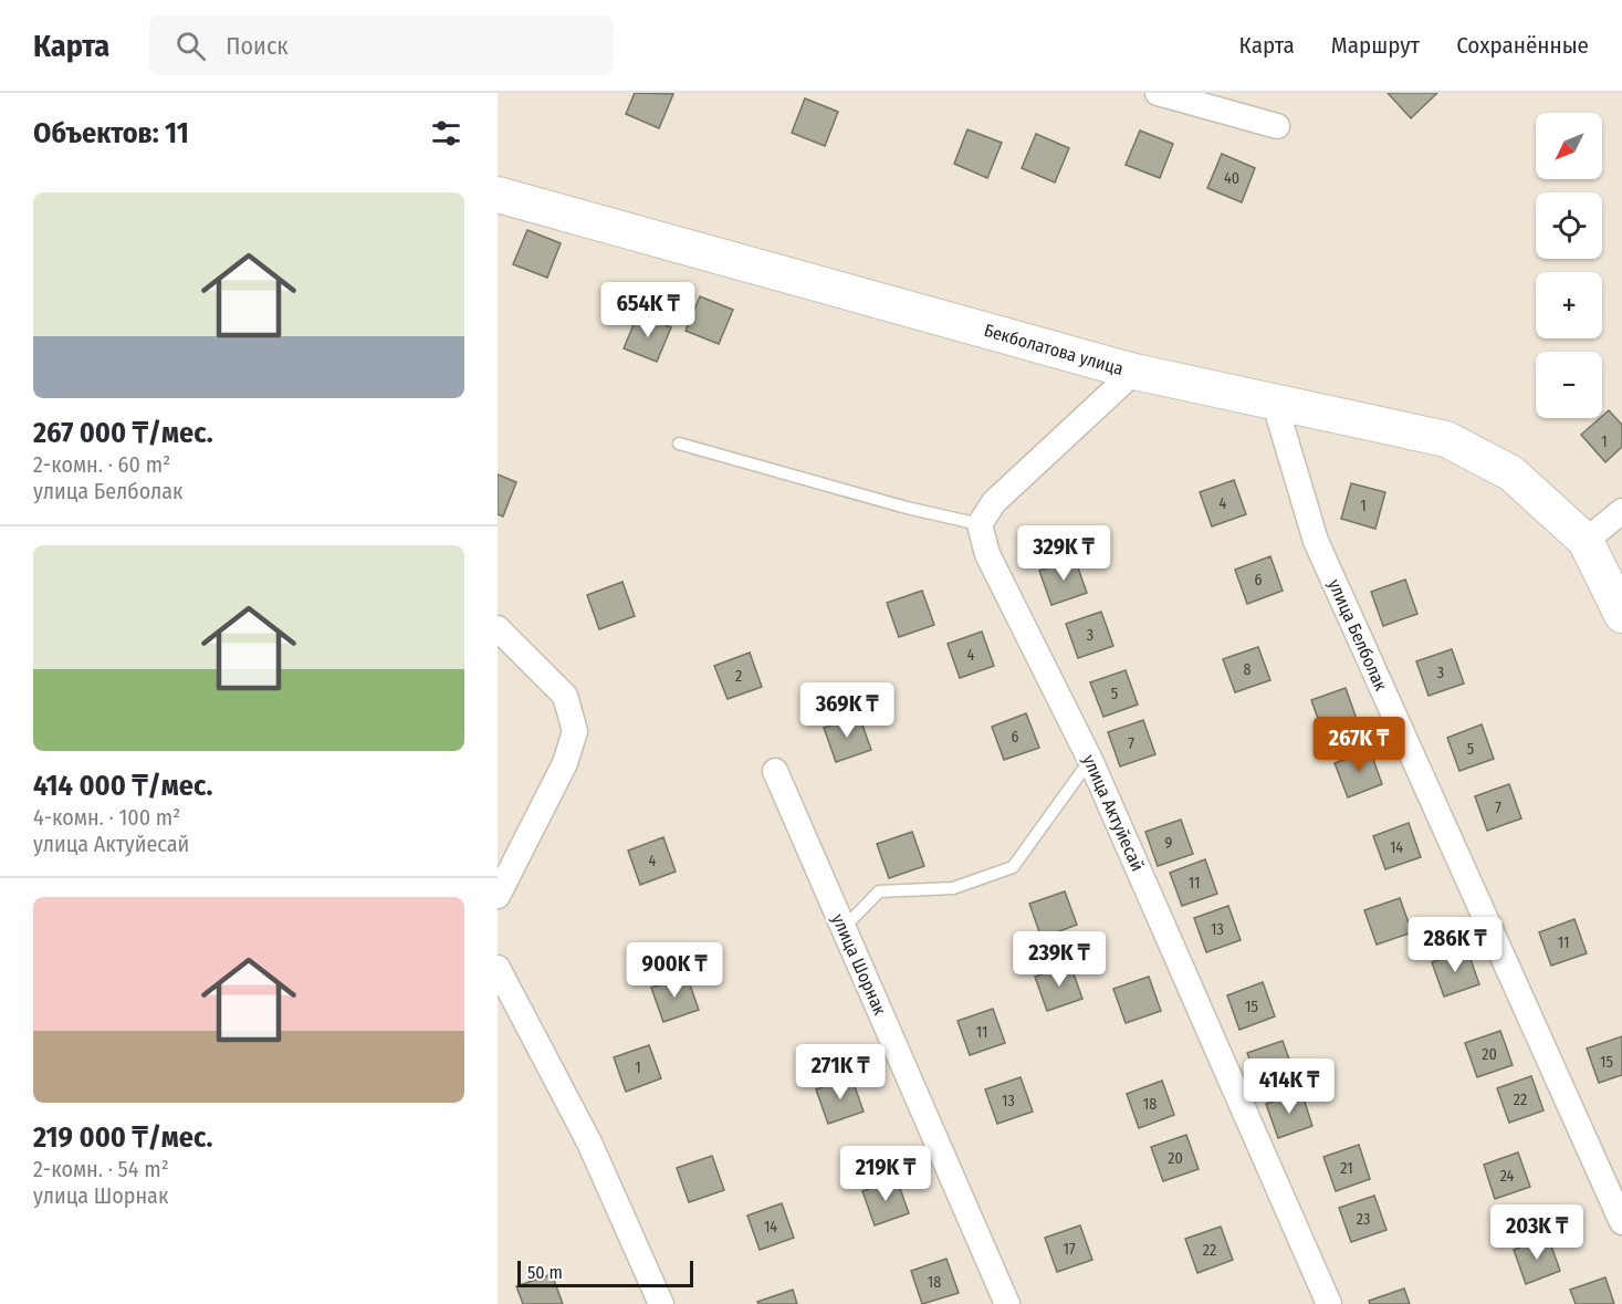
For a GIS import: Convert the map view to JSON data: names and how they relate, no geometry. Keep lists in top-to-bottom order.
{
  "streets": {
    "street": [
      "Бекболатова улица",
      "улица Белболак",
      "улица Актуйесай",
      "улица Шорнак"
    ]
  },
  "crossings": [
    ["Бекболатова улица", "улица Белболак"]
  ],
  "house_numbers": [
    "40",
    "1",
    "4",
    "1",
    "6",
    "3",
    "4",
    "8",
    "3",
    "2",
    "5",
    "6",
    "7",
    "5",
    "7",
    "9",
    "14",
    "4",
    "11",
    "13",
    "11",
    "15",
    "11",
    "20",
    "15",
    "1",
    "22",
    "13",
    "18",
    "20",
    "21",
    "24",
    "23",
    "14",
    "17",
    "22",
    "18"
  ],
  "scale_bar": "50 m",
  "north": "bottom left",
  "page": {
    "header": "Карта",
    "search": "Поиск",
    "nav": ["Карта", "Маршрут", "Сохранённые"],
    "heading": "Объектов: 11",
    "map_buttons": ["+", "−"],
    "list": [
      {
        "name": "267 000 ₸/мес.",
        "note": "2-комн. · 60 m² · улица Белболак"
      },
      {
        "name": "414 000 ₸/мес.",
        "note": "4-комн. · 100 m² · улица Актуйесай"
      },
      {
        "name": "219 000 ₸/мес.",
        "note": "2-комн. · 54 m² · улица Шорнак"
      }
    ],
    "price": [
      "654K ₸",
      "329K ₸",
      "369K ₸",
      "267K ₸",
      "286K ₸",
      "239K ₸",
      "900K ₸",
      "271K ₸",
      "414K ₸",
      "219K ₸",
      "203K ₸"
    ],
    "scale": "50 m"
  }
}
